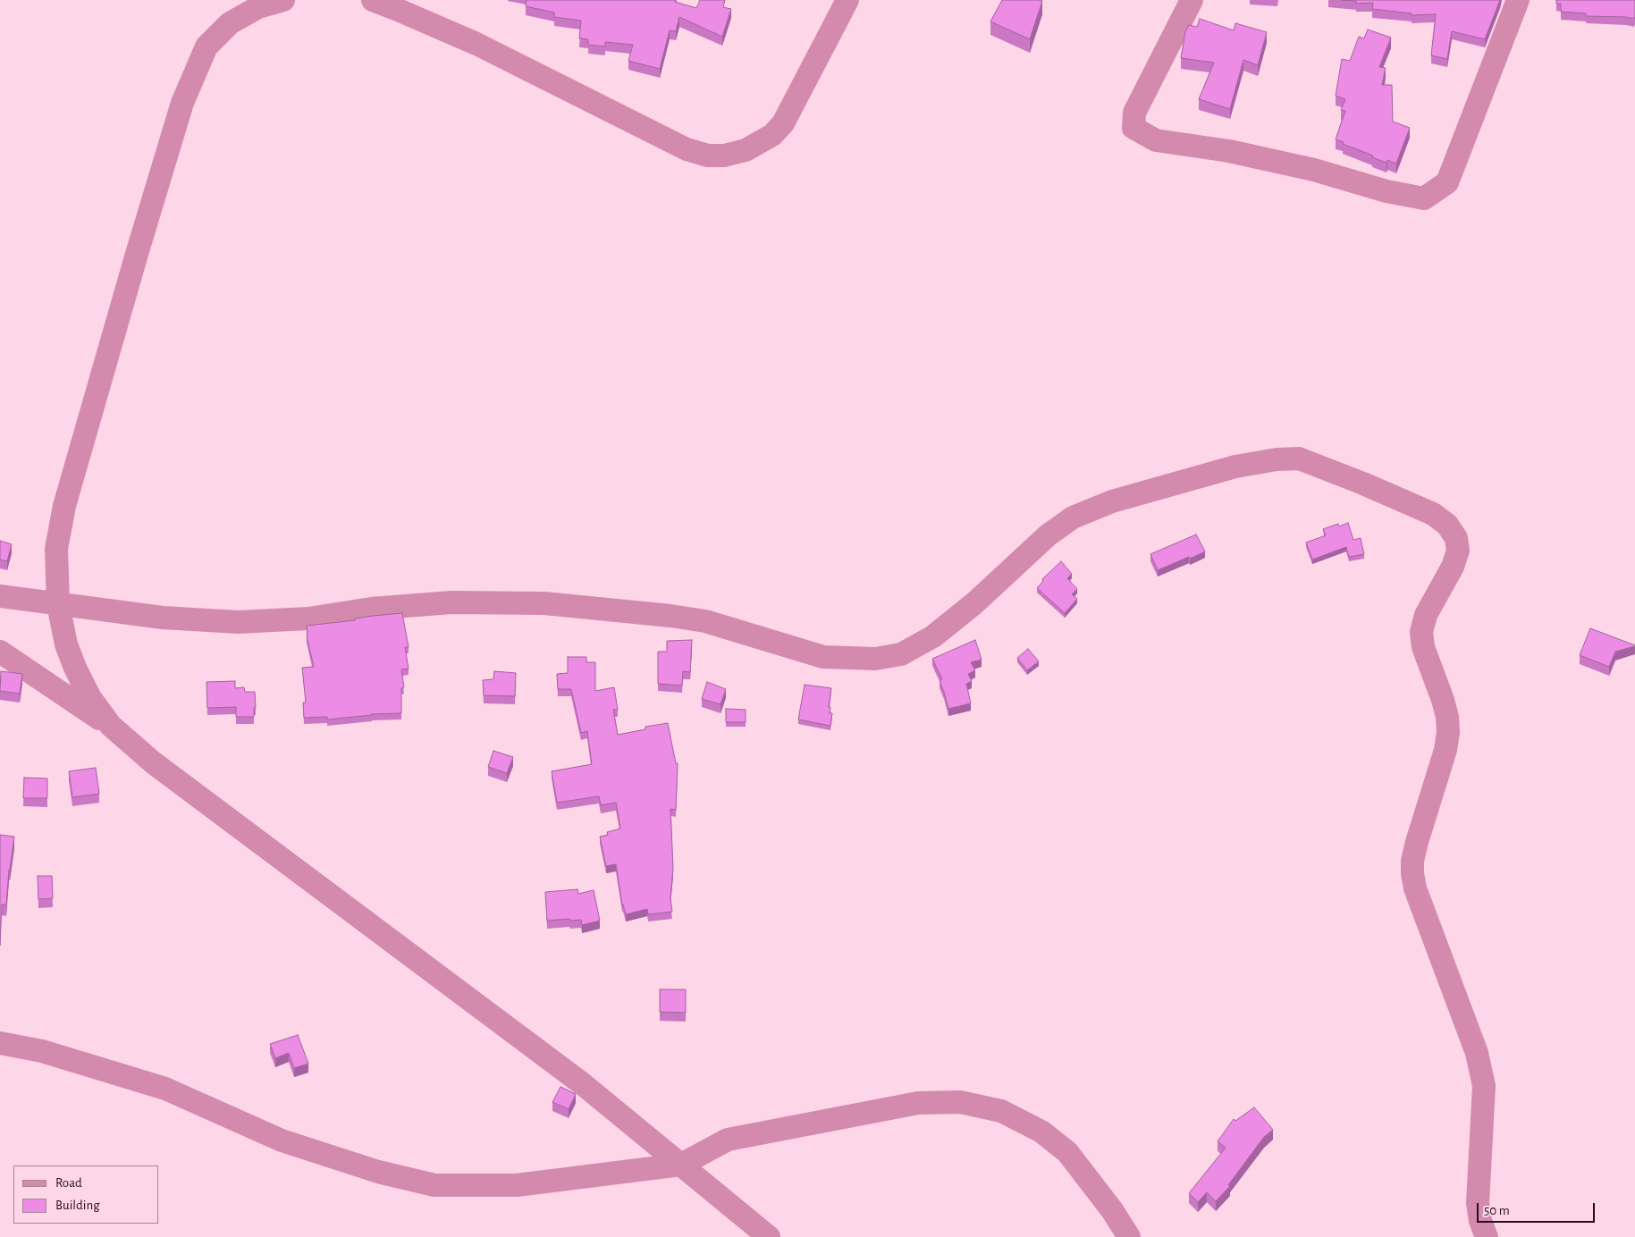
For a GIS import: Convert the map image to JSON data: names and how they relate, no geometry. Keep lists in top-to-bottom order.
{
  "legend": ["Road", "Building"],
  "scale_bar": "50 m"
}
